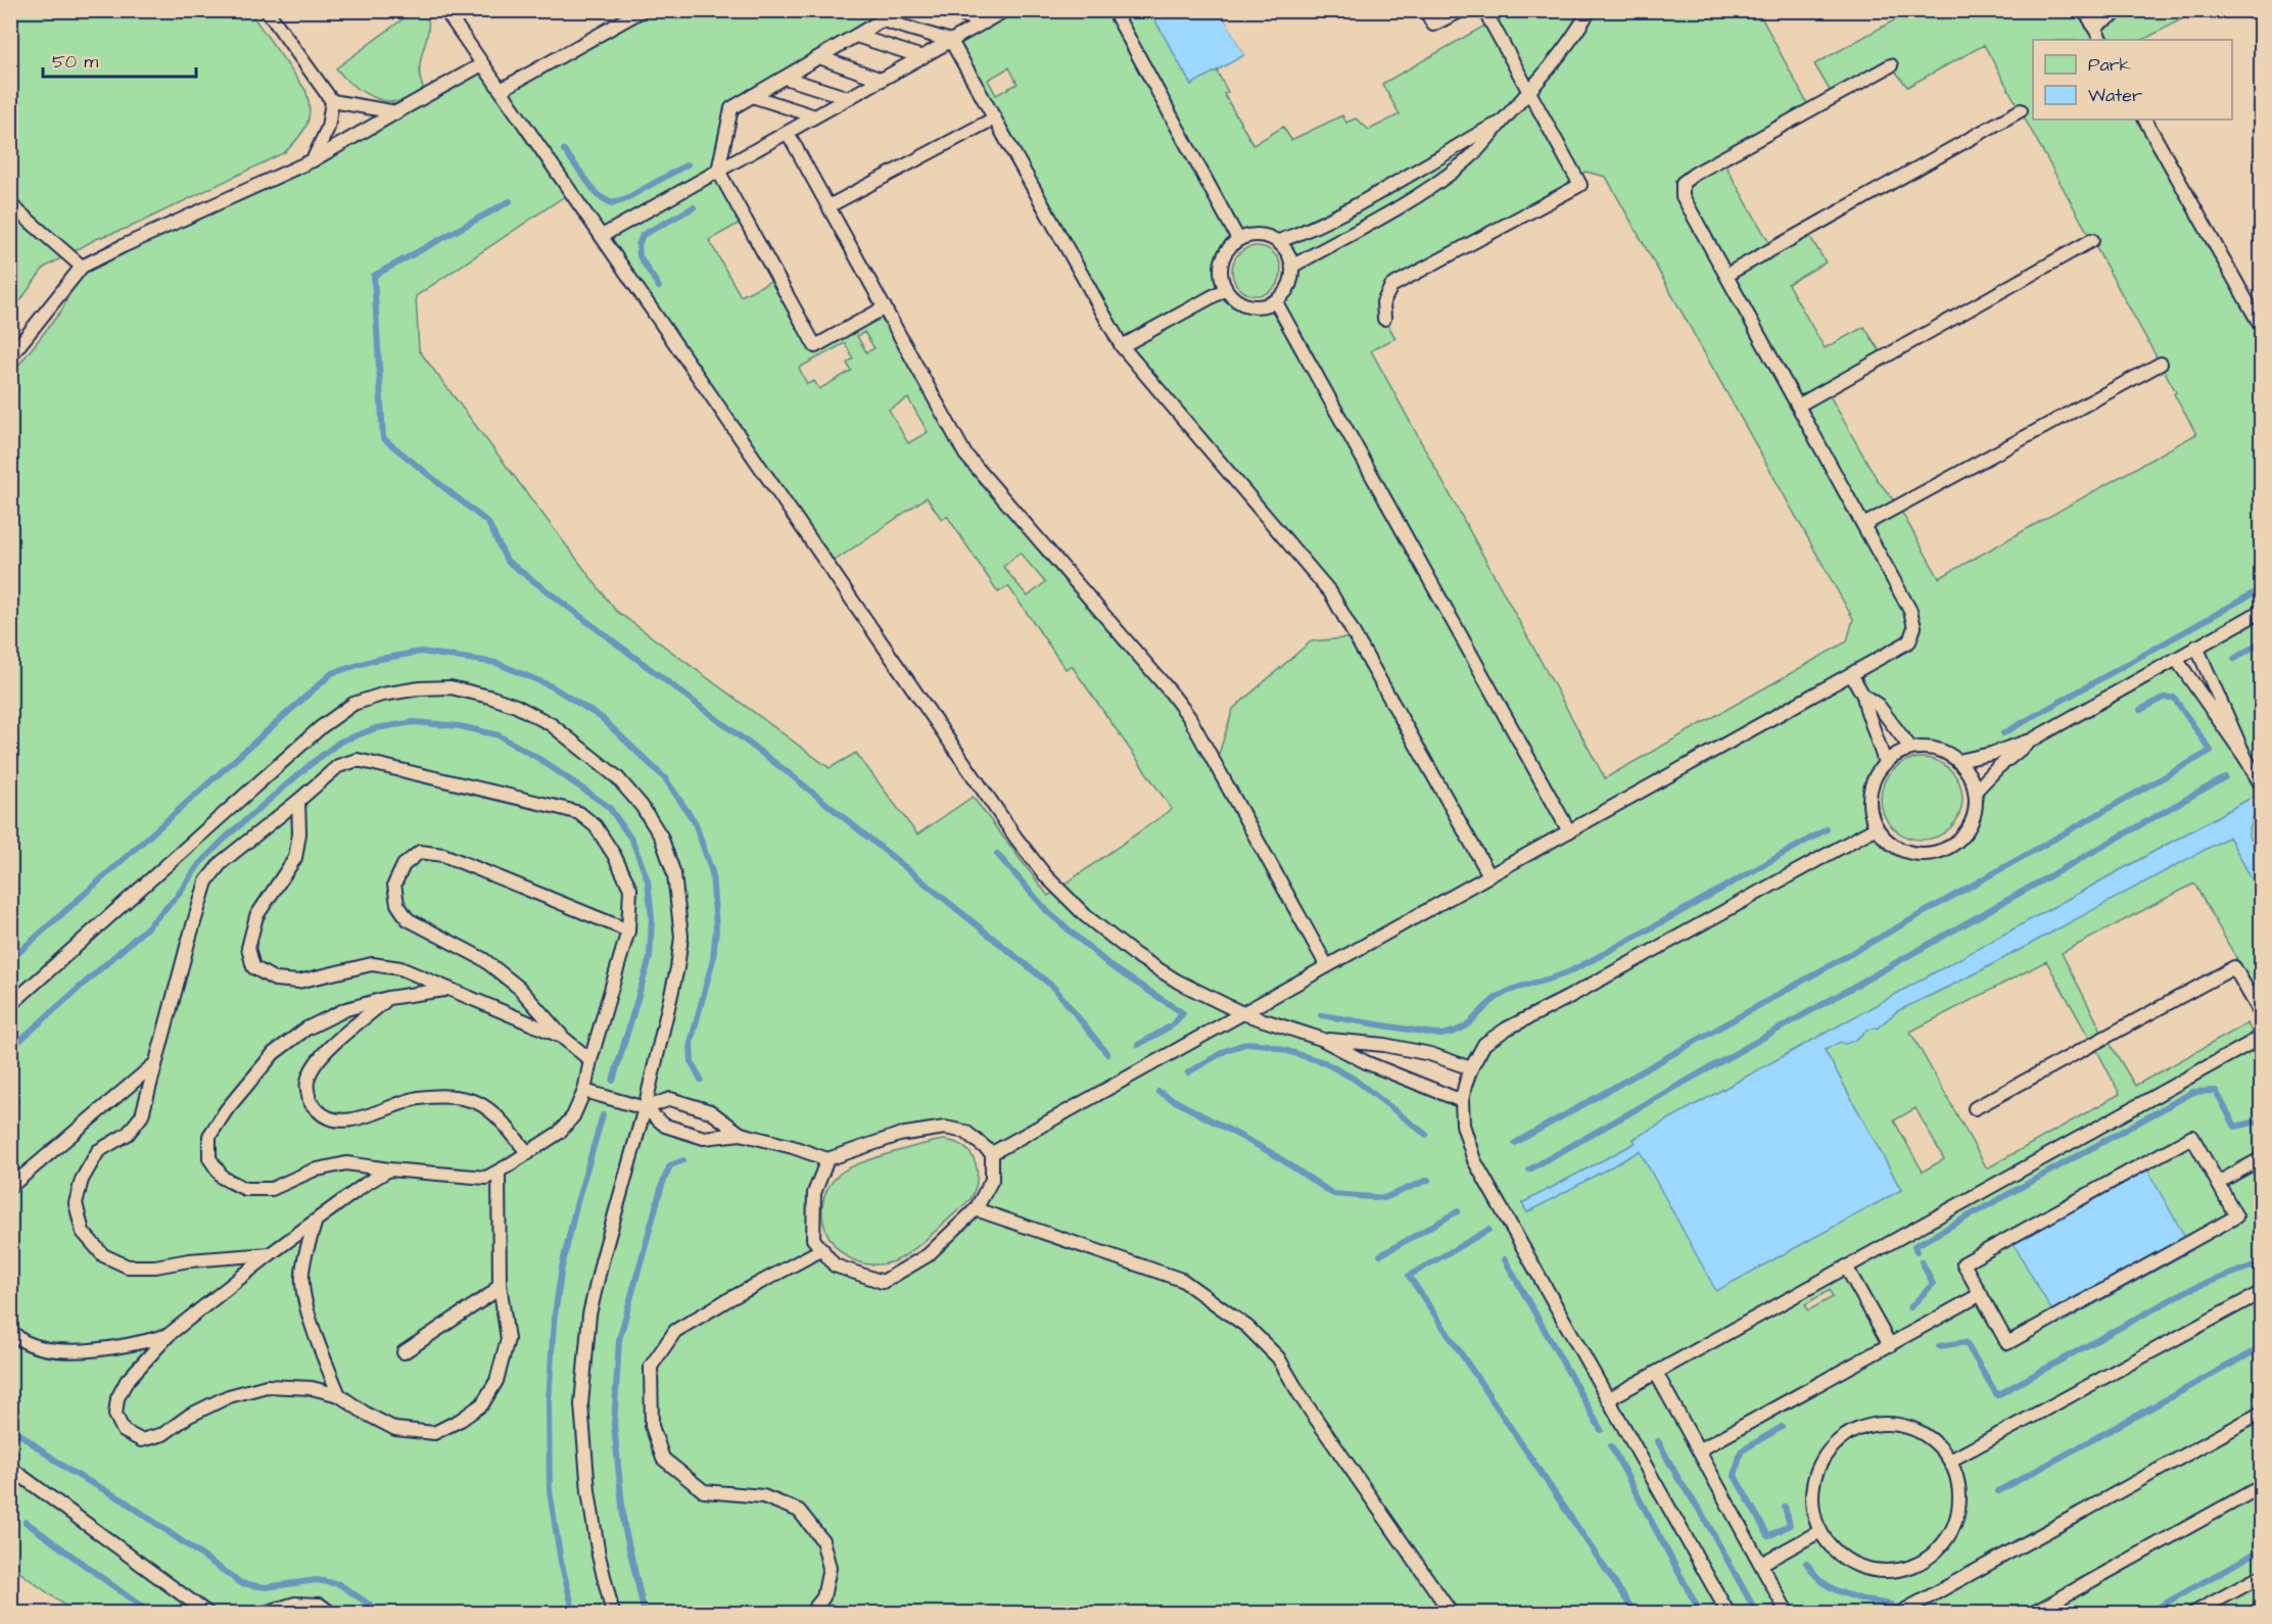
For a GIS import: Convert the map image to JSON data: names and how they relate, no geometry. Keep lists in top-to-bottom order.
{
  "legend": ["Park", "Water"],
  "scale_bar": "50 m"
}
